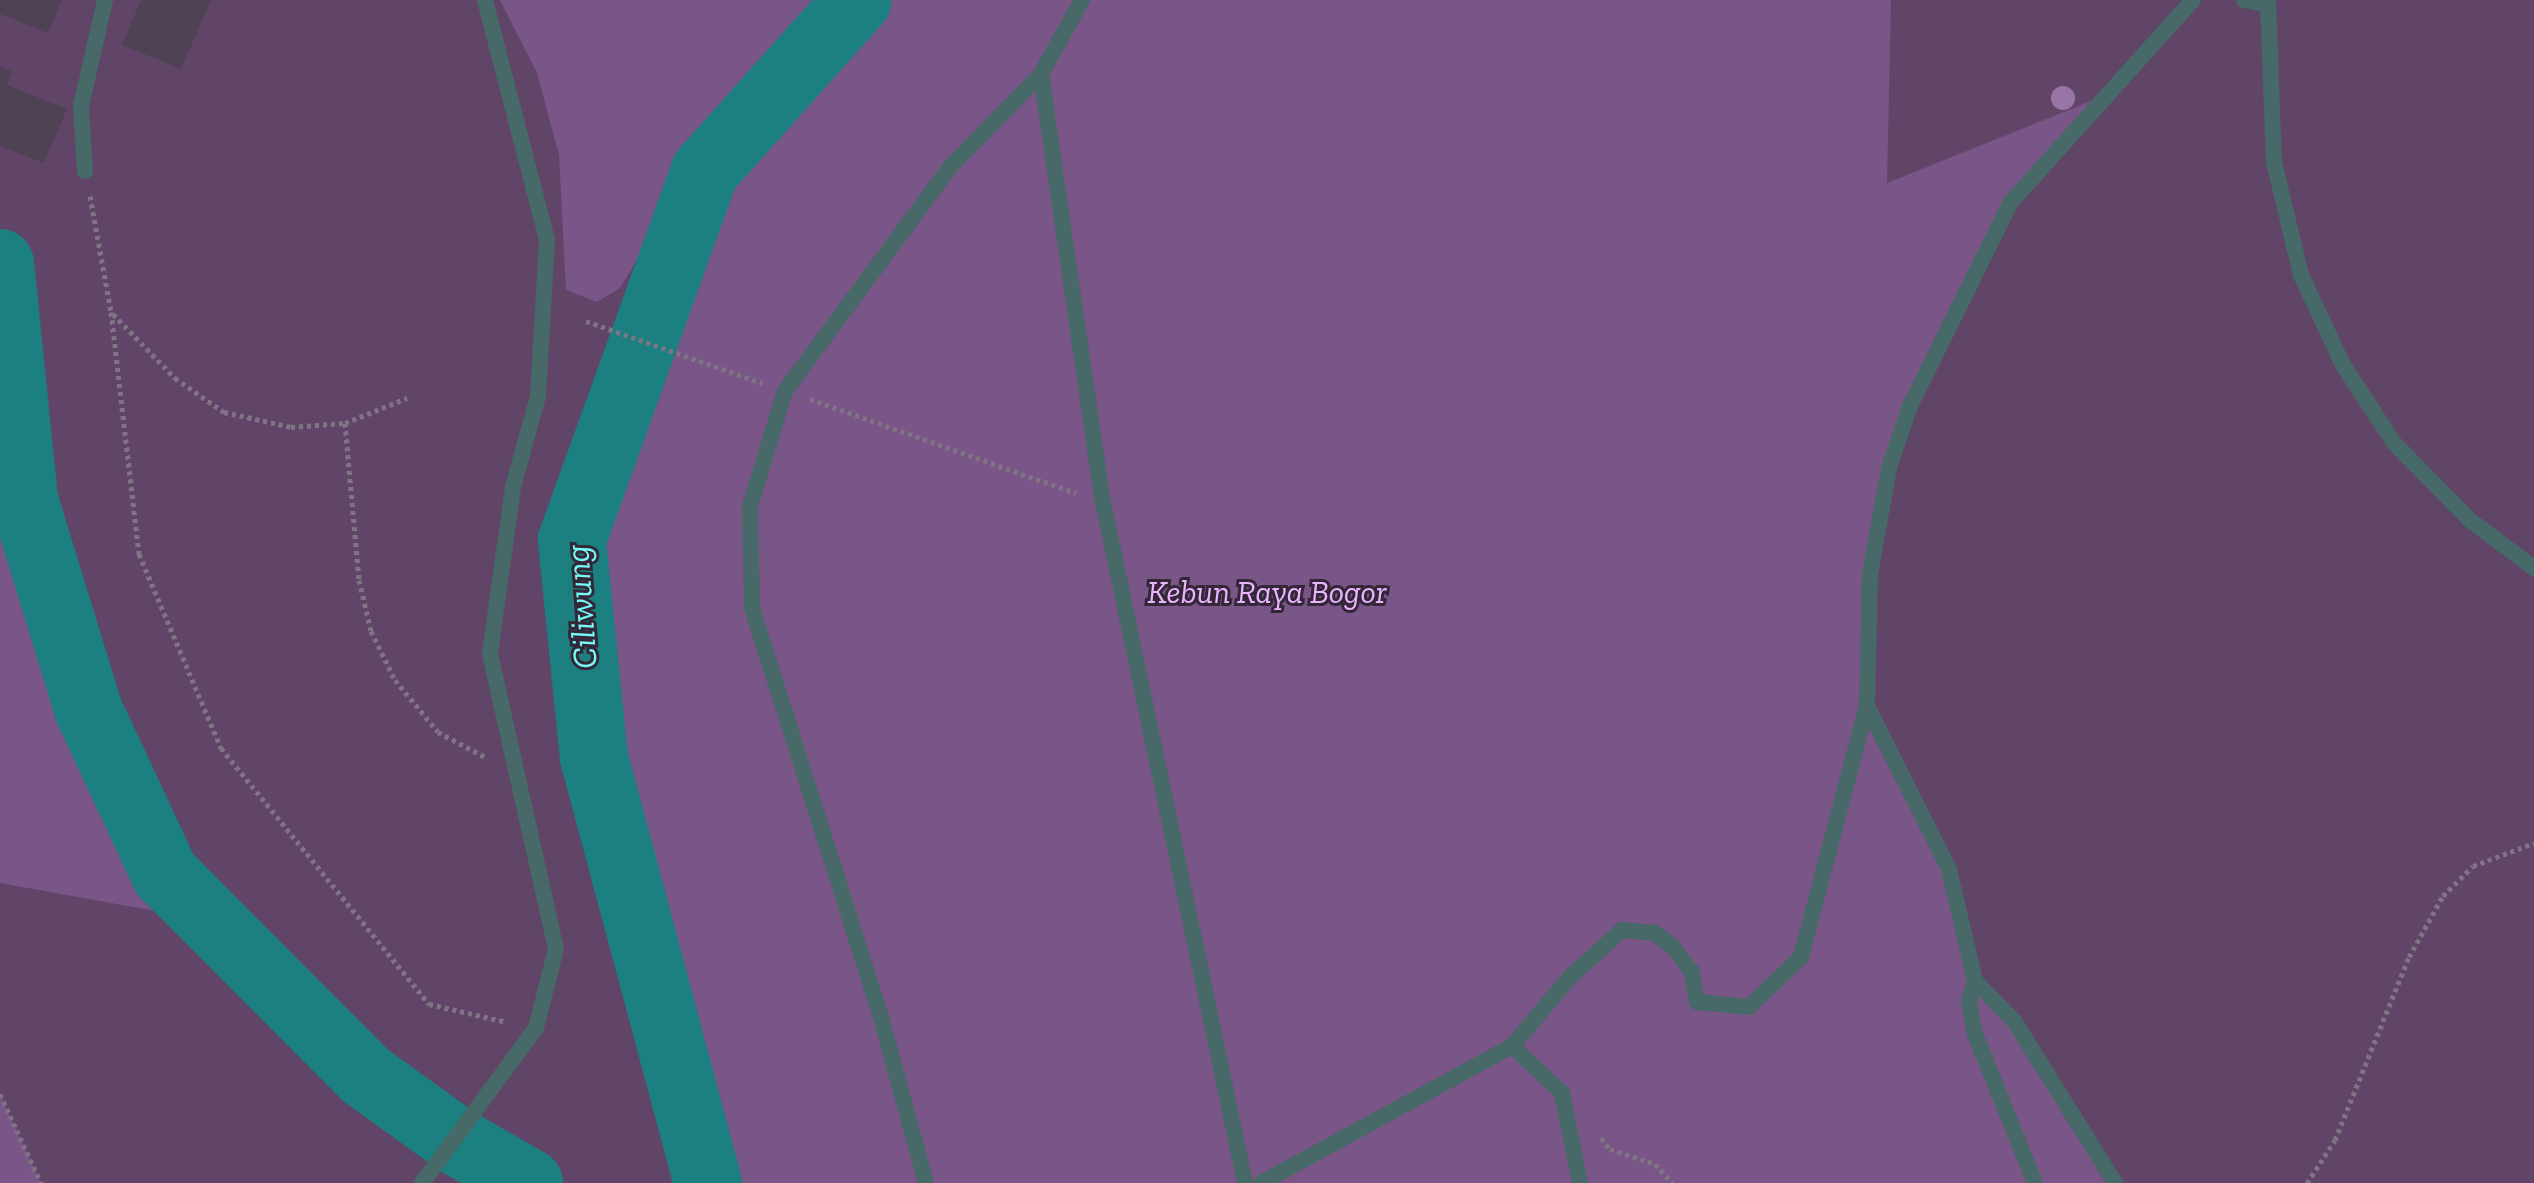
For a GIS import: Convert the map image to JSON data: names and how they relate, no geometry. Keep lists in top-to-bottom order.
{
  "water": ["Ciliwung"],
  "parks": ["Kebun Raya Bogor"]
}
